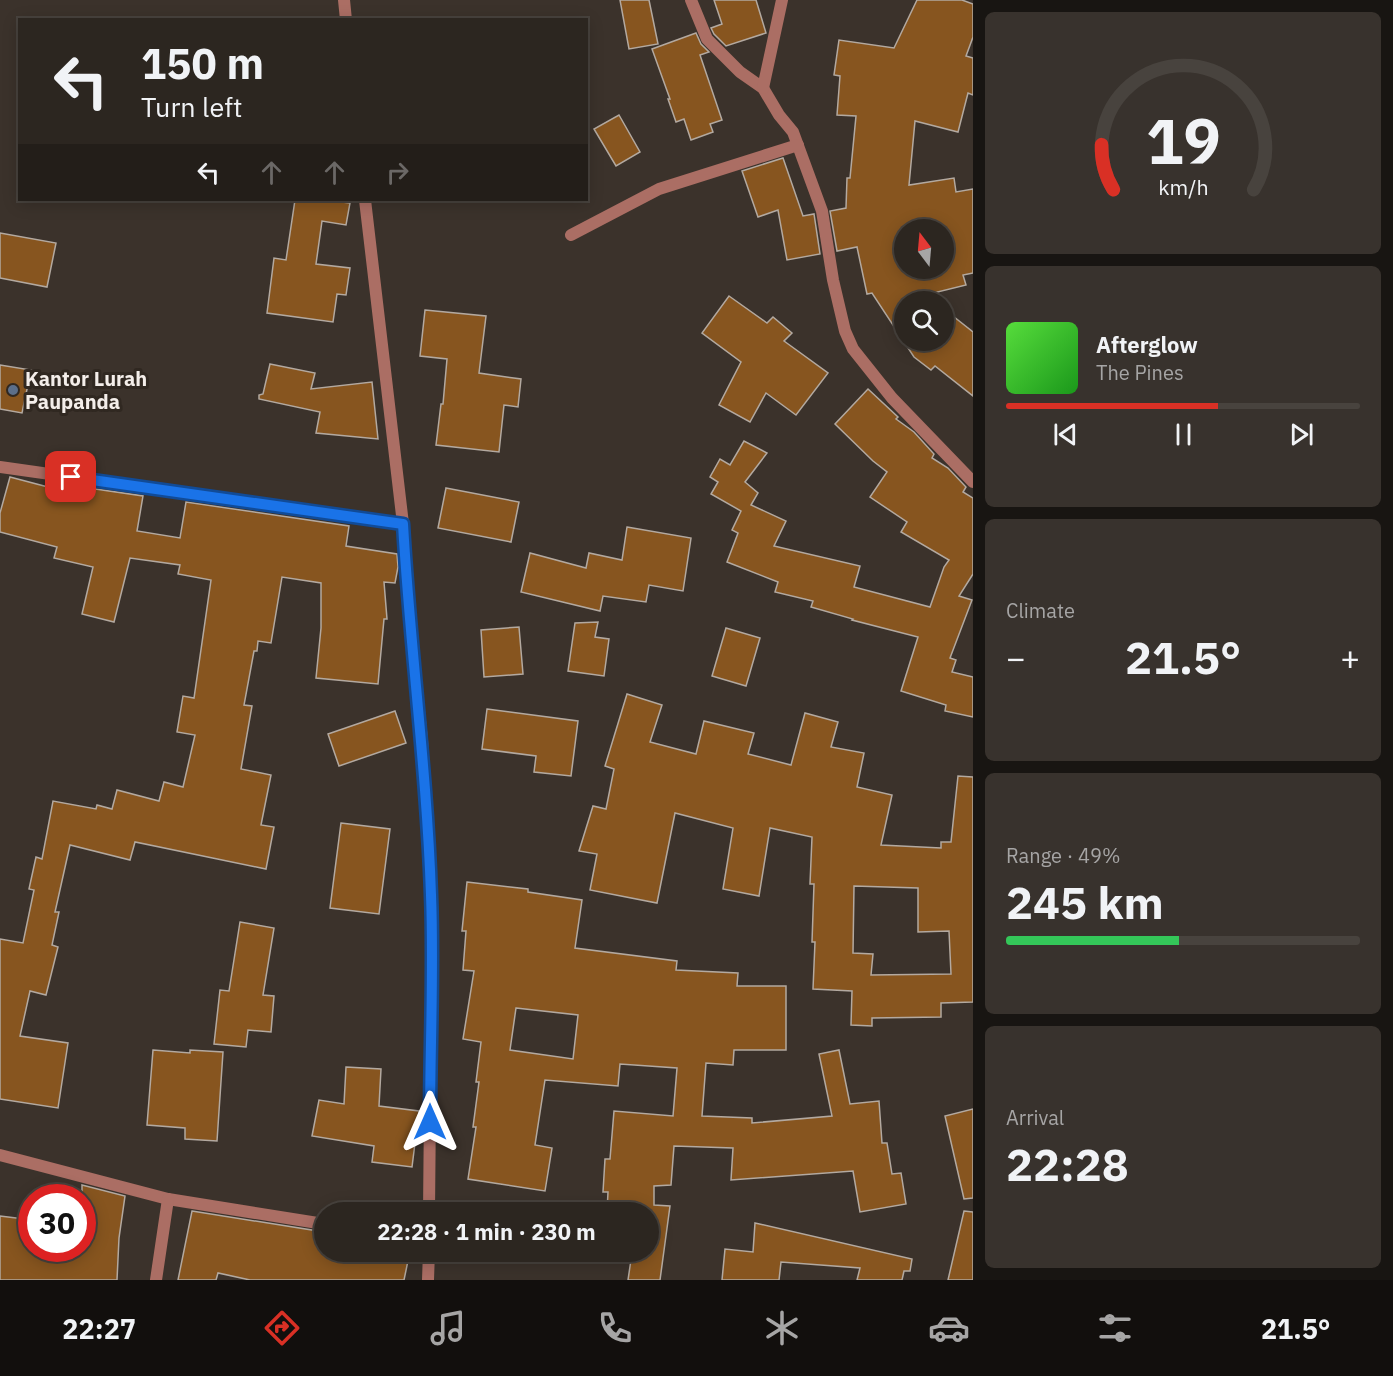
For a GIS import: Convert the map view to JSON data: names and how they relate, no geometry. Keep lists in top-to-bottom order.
{
  "places": ["Kantor Lurah Paupanda"],
  "north": "top",
  "page": {
    "turn": ["150 m", "Turn left"],
    "song": ["Afterglow", "The Pines"],
    "tile": [
      "Climate",
      ["Range · 49%", "245 km"],
      ["Arrival", "22:28"]
    ],
    "heat": ["−", "21.5°", "+"],
    "limit": "30",
    "trip": "22:28 · 1 min · 230 m",
    "tabs": ["22:27", "21.5°"],
    "gauge": ["19", "km/h"]
  }
}
